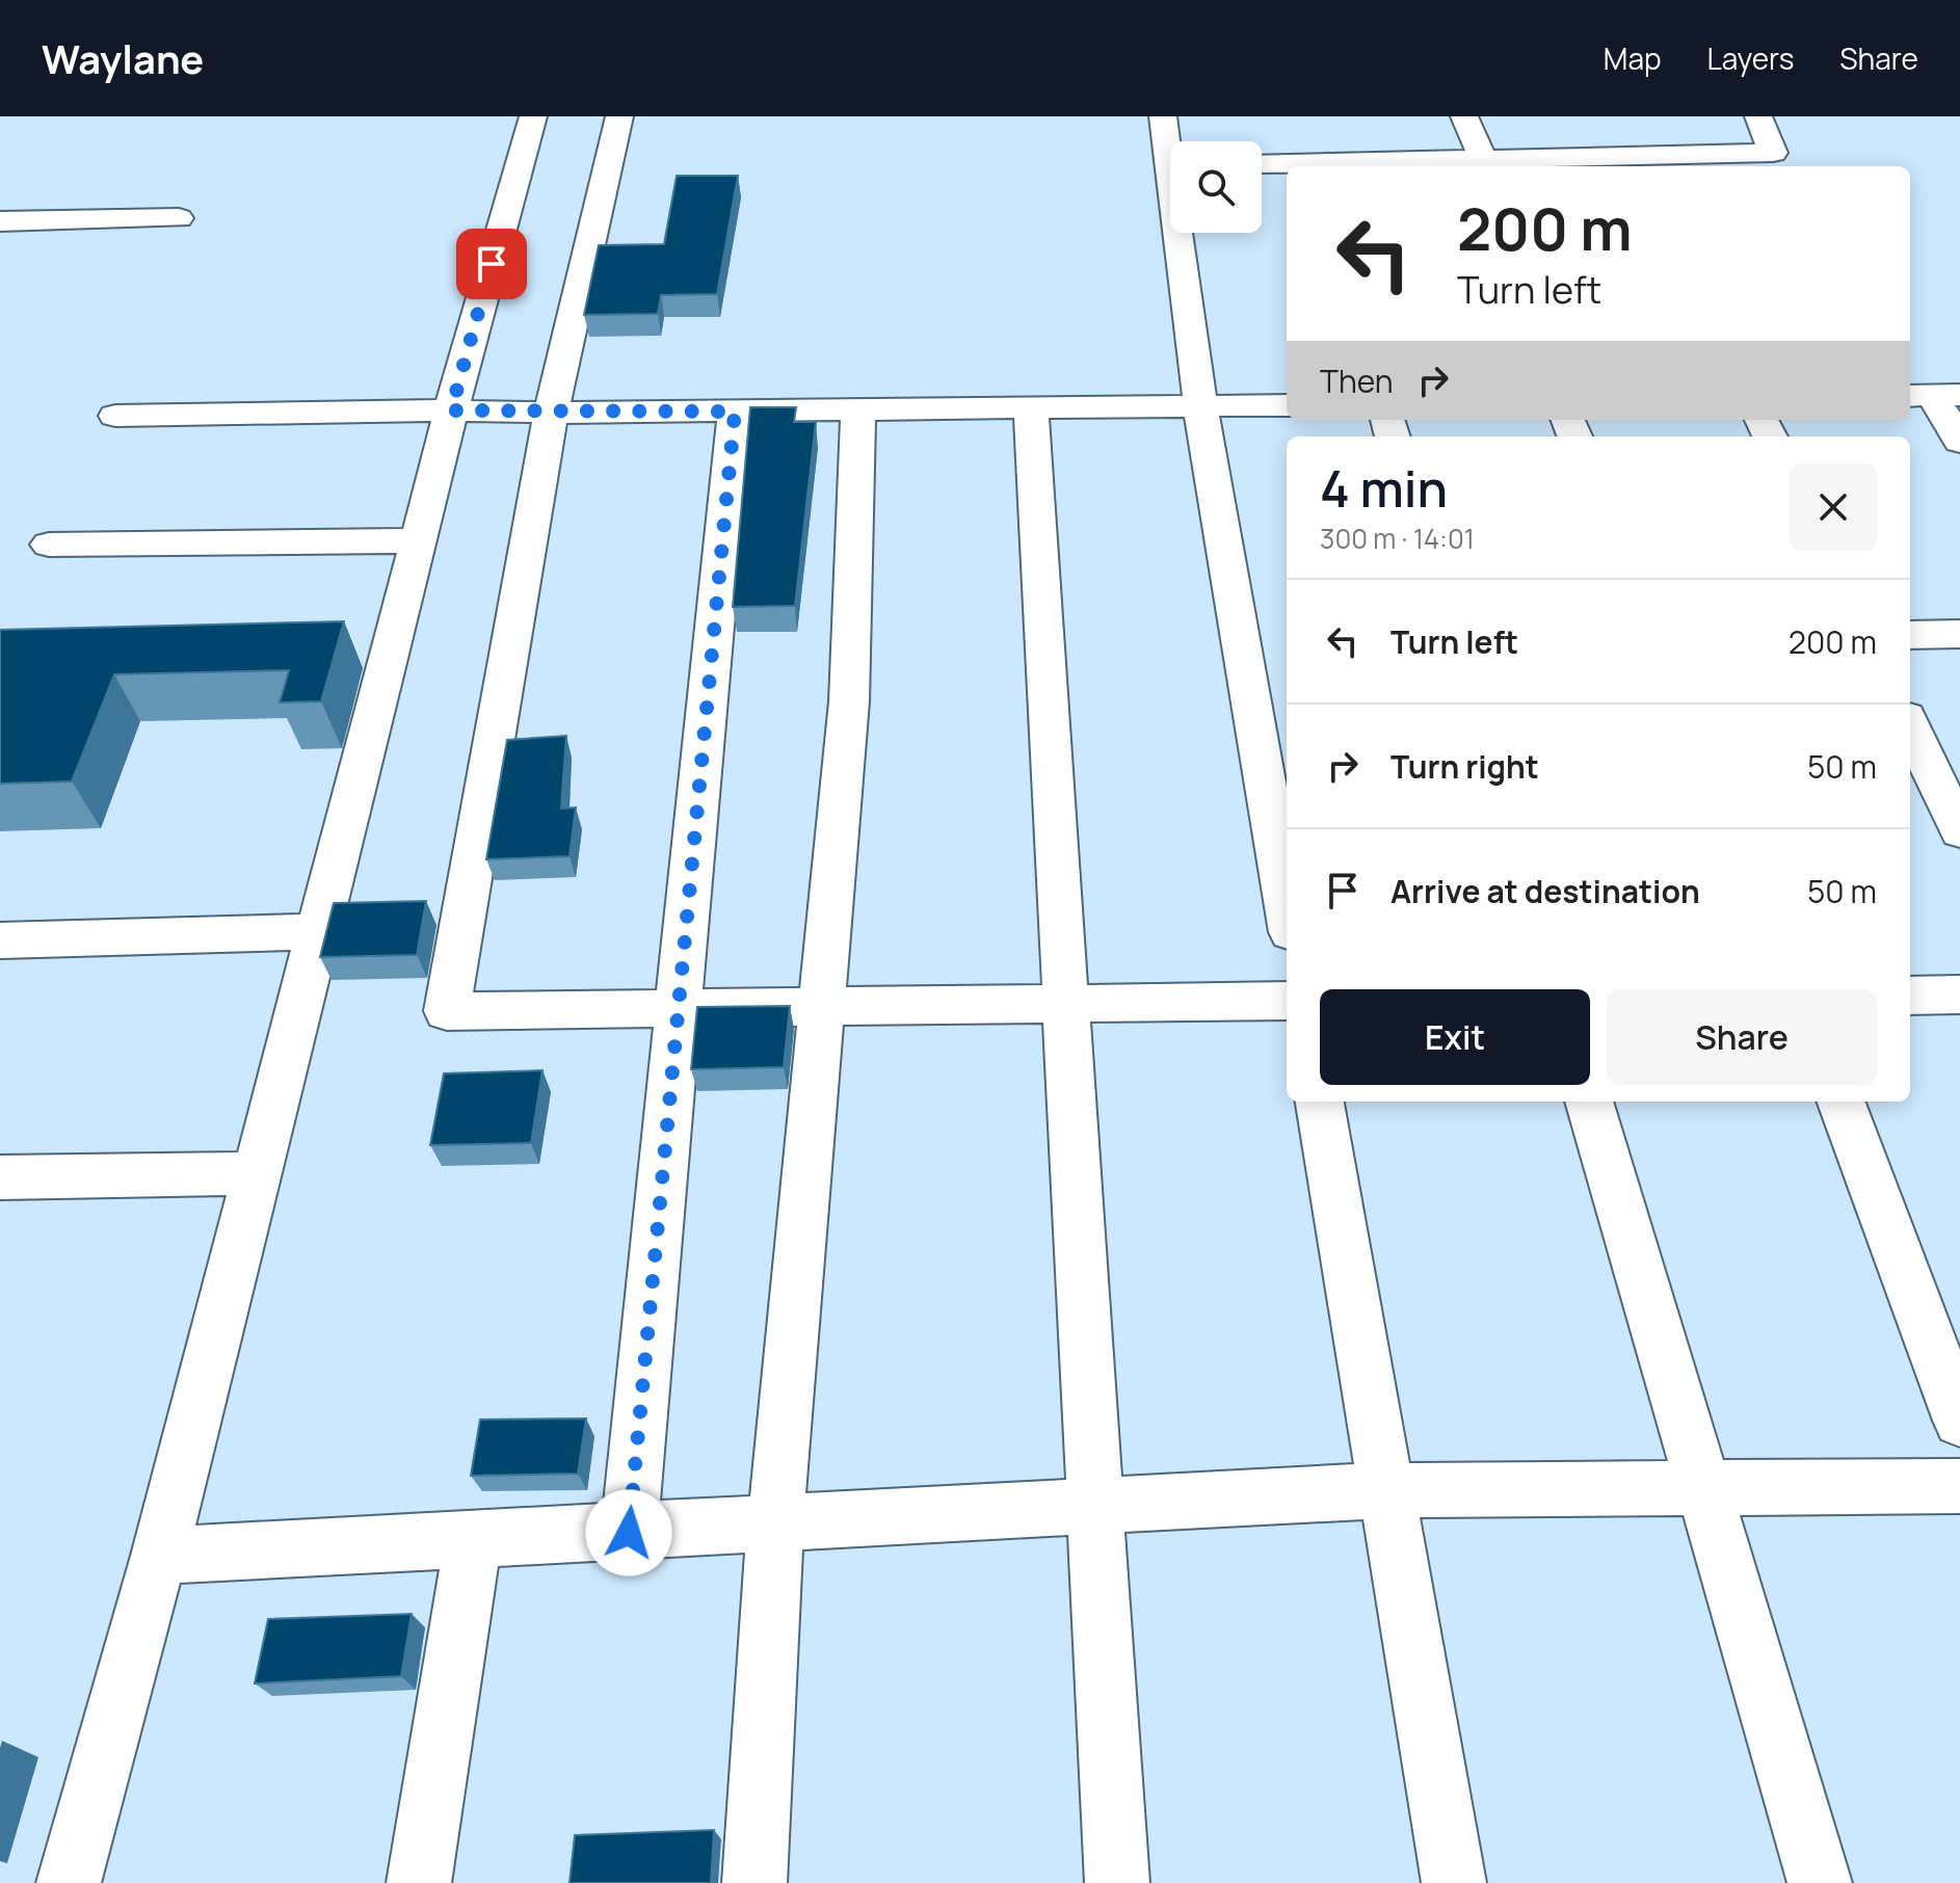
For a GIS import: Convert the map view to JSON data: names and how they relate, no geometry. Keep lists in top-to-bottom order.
{
  "page": {
    "header": "Waylane",
    "nav": ["Map", "Layers", "Share"],
    "turn": ["200 m", "Turn left"],
    "then": "Then",
    "heading": ["4 min", "300 m · 14:01"],
    "list": [
      {
        "name": "Turn left",
        "value": "200 m"
      },
      {
        "name": "Turn right",
        "value": "50 m"
      },
      {
        "name": "Arrive at destination",
        "value": "50 m"
      }
    ],
    "buttons": ["Exit", "Share"]
  }
}
